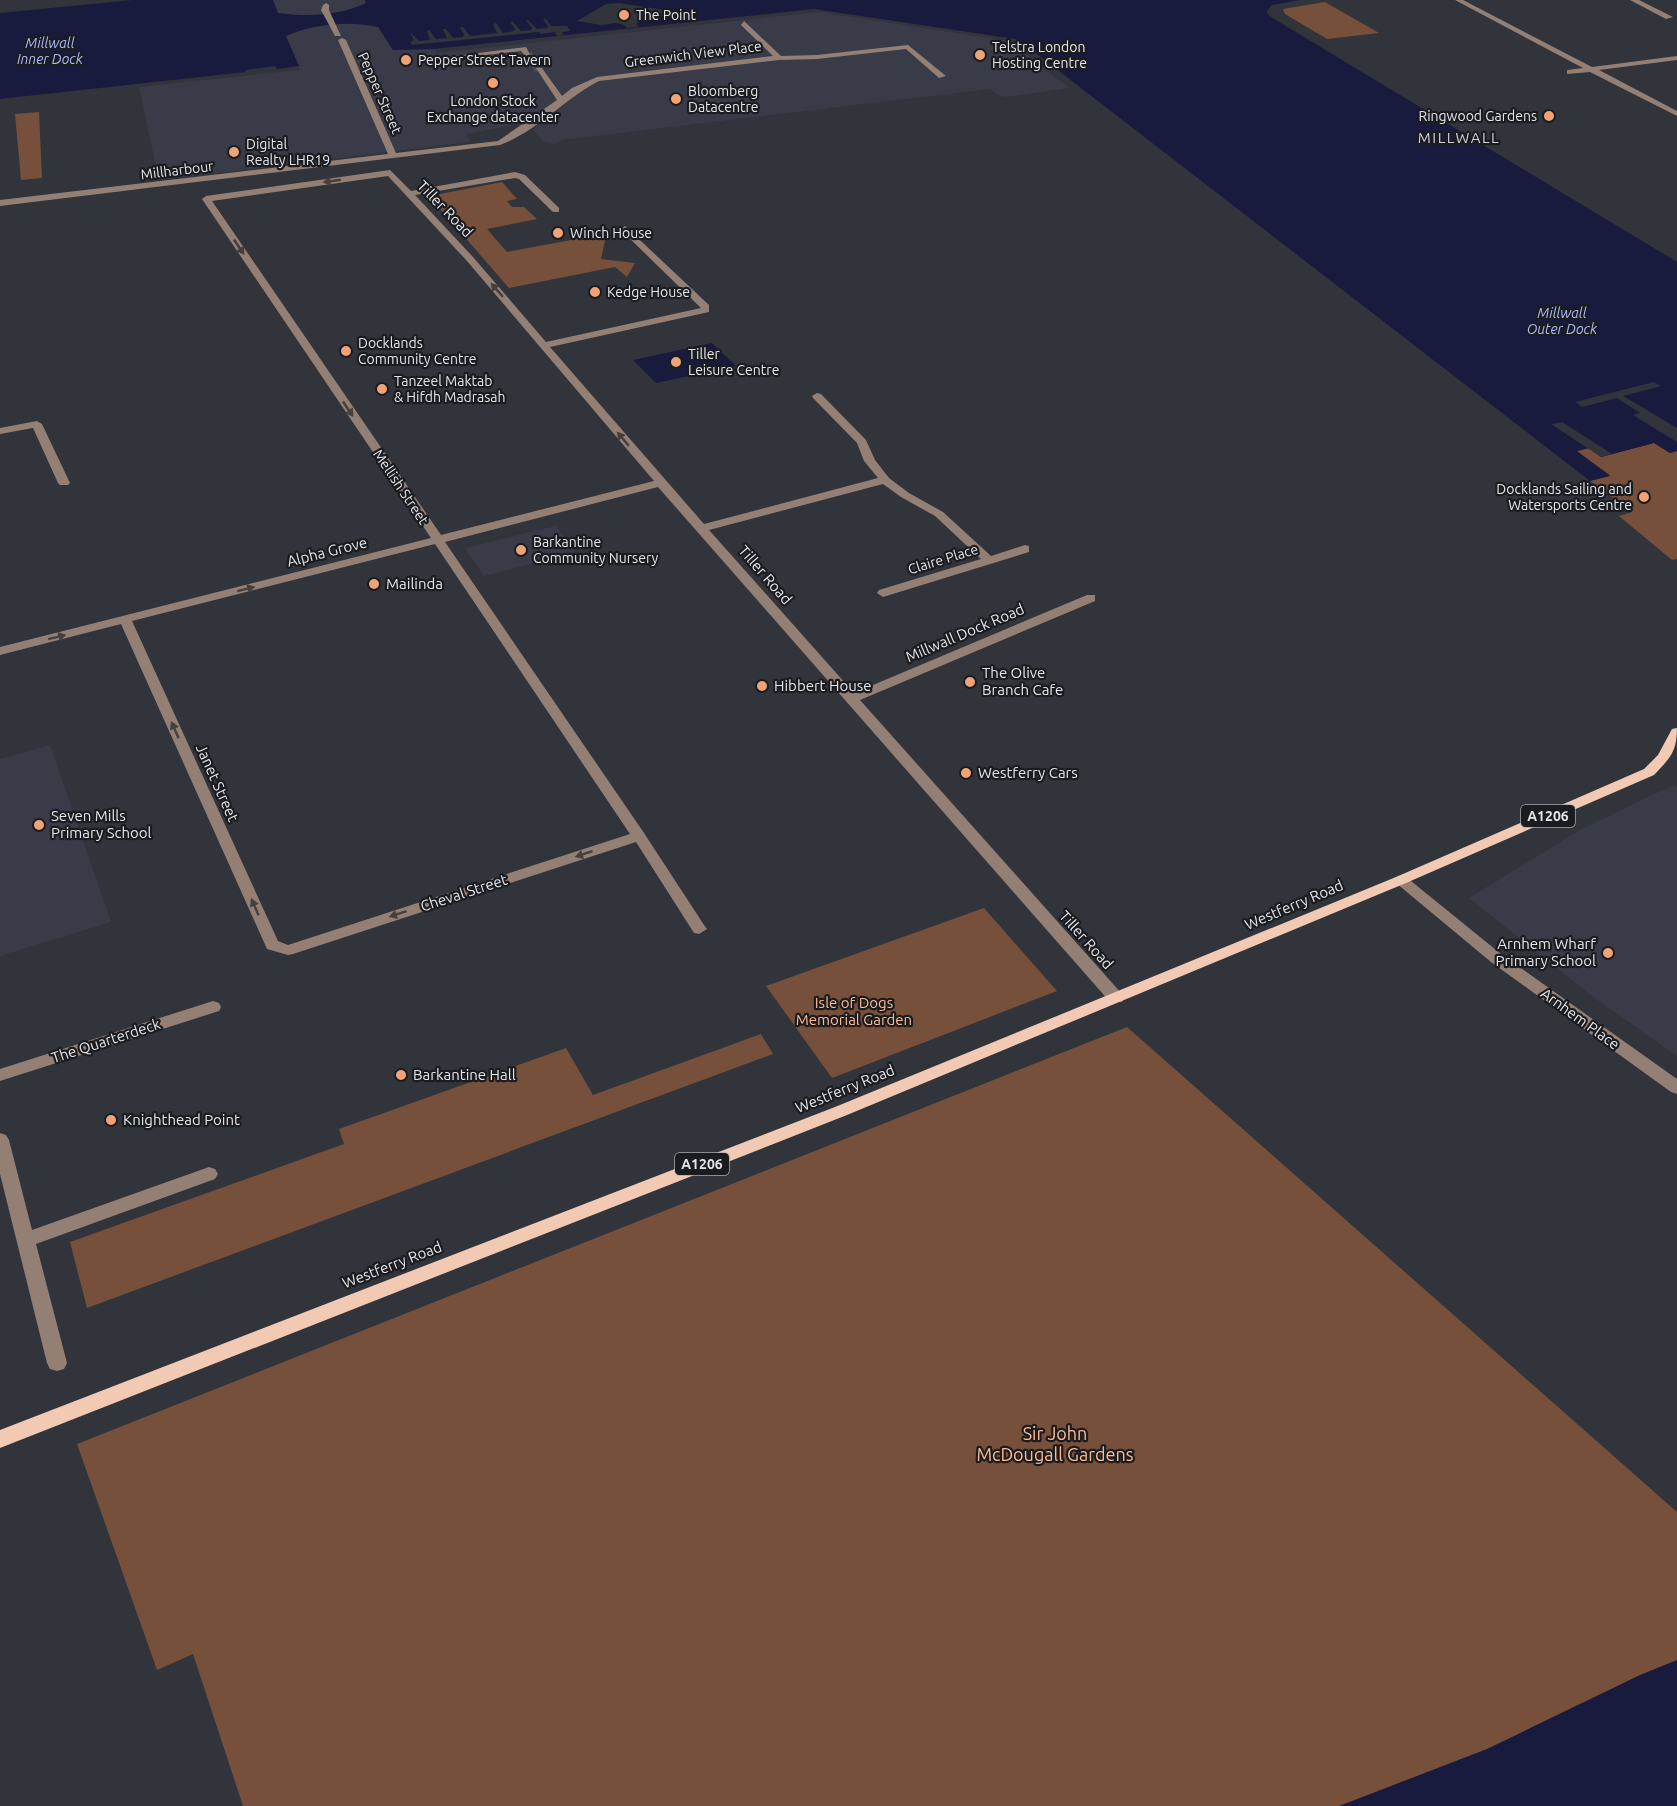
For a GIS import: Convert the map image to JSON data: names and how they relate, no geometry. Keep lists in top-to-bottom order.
{
  "streets": {
    "main road": ["A1206", "Westferry Road"],
    "street": [
      "Greenwich View Place",
      "Pepper Street",
      "Millharbour",
      "Tiller Road",
      "Mellish Street",
      "Alpha Grove",
      "Claire Place",
      "Millwall Dock Road",
      "Janet Street",
      "Cheval Street",
      "Arnhem Place",
      "The Quarterdeck"
    ]
  },
  "crossings": [
    ["Greenwich View Place", "Millharbour"],
    ["Pepper Street", "Millharbour"],
    ["Tiller Road", "Mellish Street"],
    ["Tiller Road", "Alpha Grove"],
    ["Tiller Road", "Millwall Dock Road"],
    ["Tiller Road", "Westferry Road"],
    ["Mellish Street", "Alpha Grove"],
    ["Mellish Street", "Cheval Street"],
    ["Alpha Grove", "Janet Street"],
    ["Janet Street", "Cheval Street"],
    ["Westferry Road", "Arnhem Place"]
  ],
  "one_way": ["Alpha Grove", "Janet Street", "Cheval Street"],
  "districts": ["MILLWALL"],
  "water": ["Millwall Inner Dock", "Millwall Outer Dock"],
  "parks": ["Isle of Dogs Memorial Garden", "Sir John McDougall Gardens"],
  "places": [
    "The Point",
    "Telstra London Hosting Centre",
    "Pepper Street Tavern",
    "London Stock Exchange datacenter",
    "Bloomberg Datacentre",
    "Ringwood Gardens",
    "Digital Realty LHR19",
    "Winch House",
    "Kedge House",
    "Docklands Community Centre",
    "Tiller Leisure Centre",
    "Tanzeel Maktab & Hifdh Madrasah",
    "Docklands Sailing and Watersports Centre",
    "Barkantine Community Nursery",
    "Mailinda",
    "The Olive Branch Cafe",
    "Hibbert House",
    "Westferry Cars",
    "Seven Mills Primary School",
    "Arnhem Wharf Primary School",
    "Barkantine Hall",
    "Knighthead Point"
  ]
}
